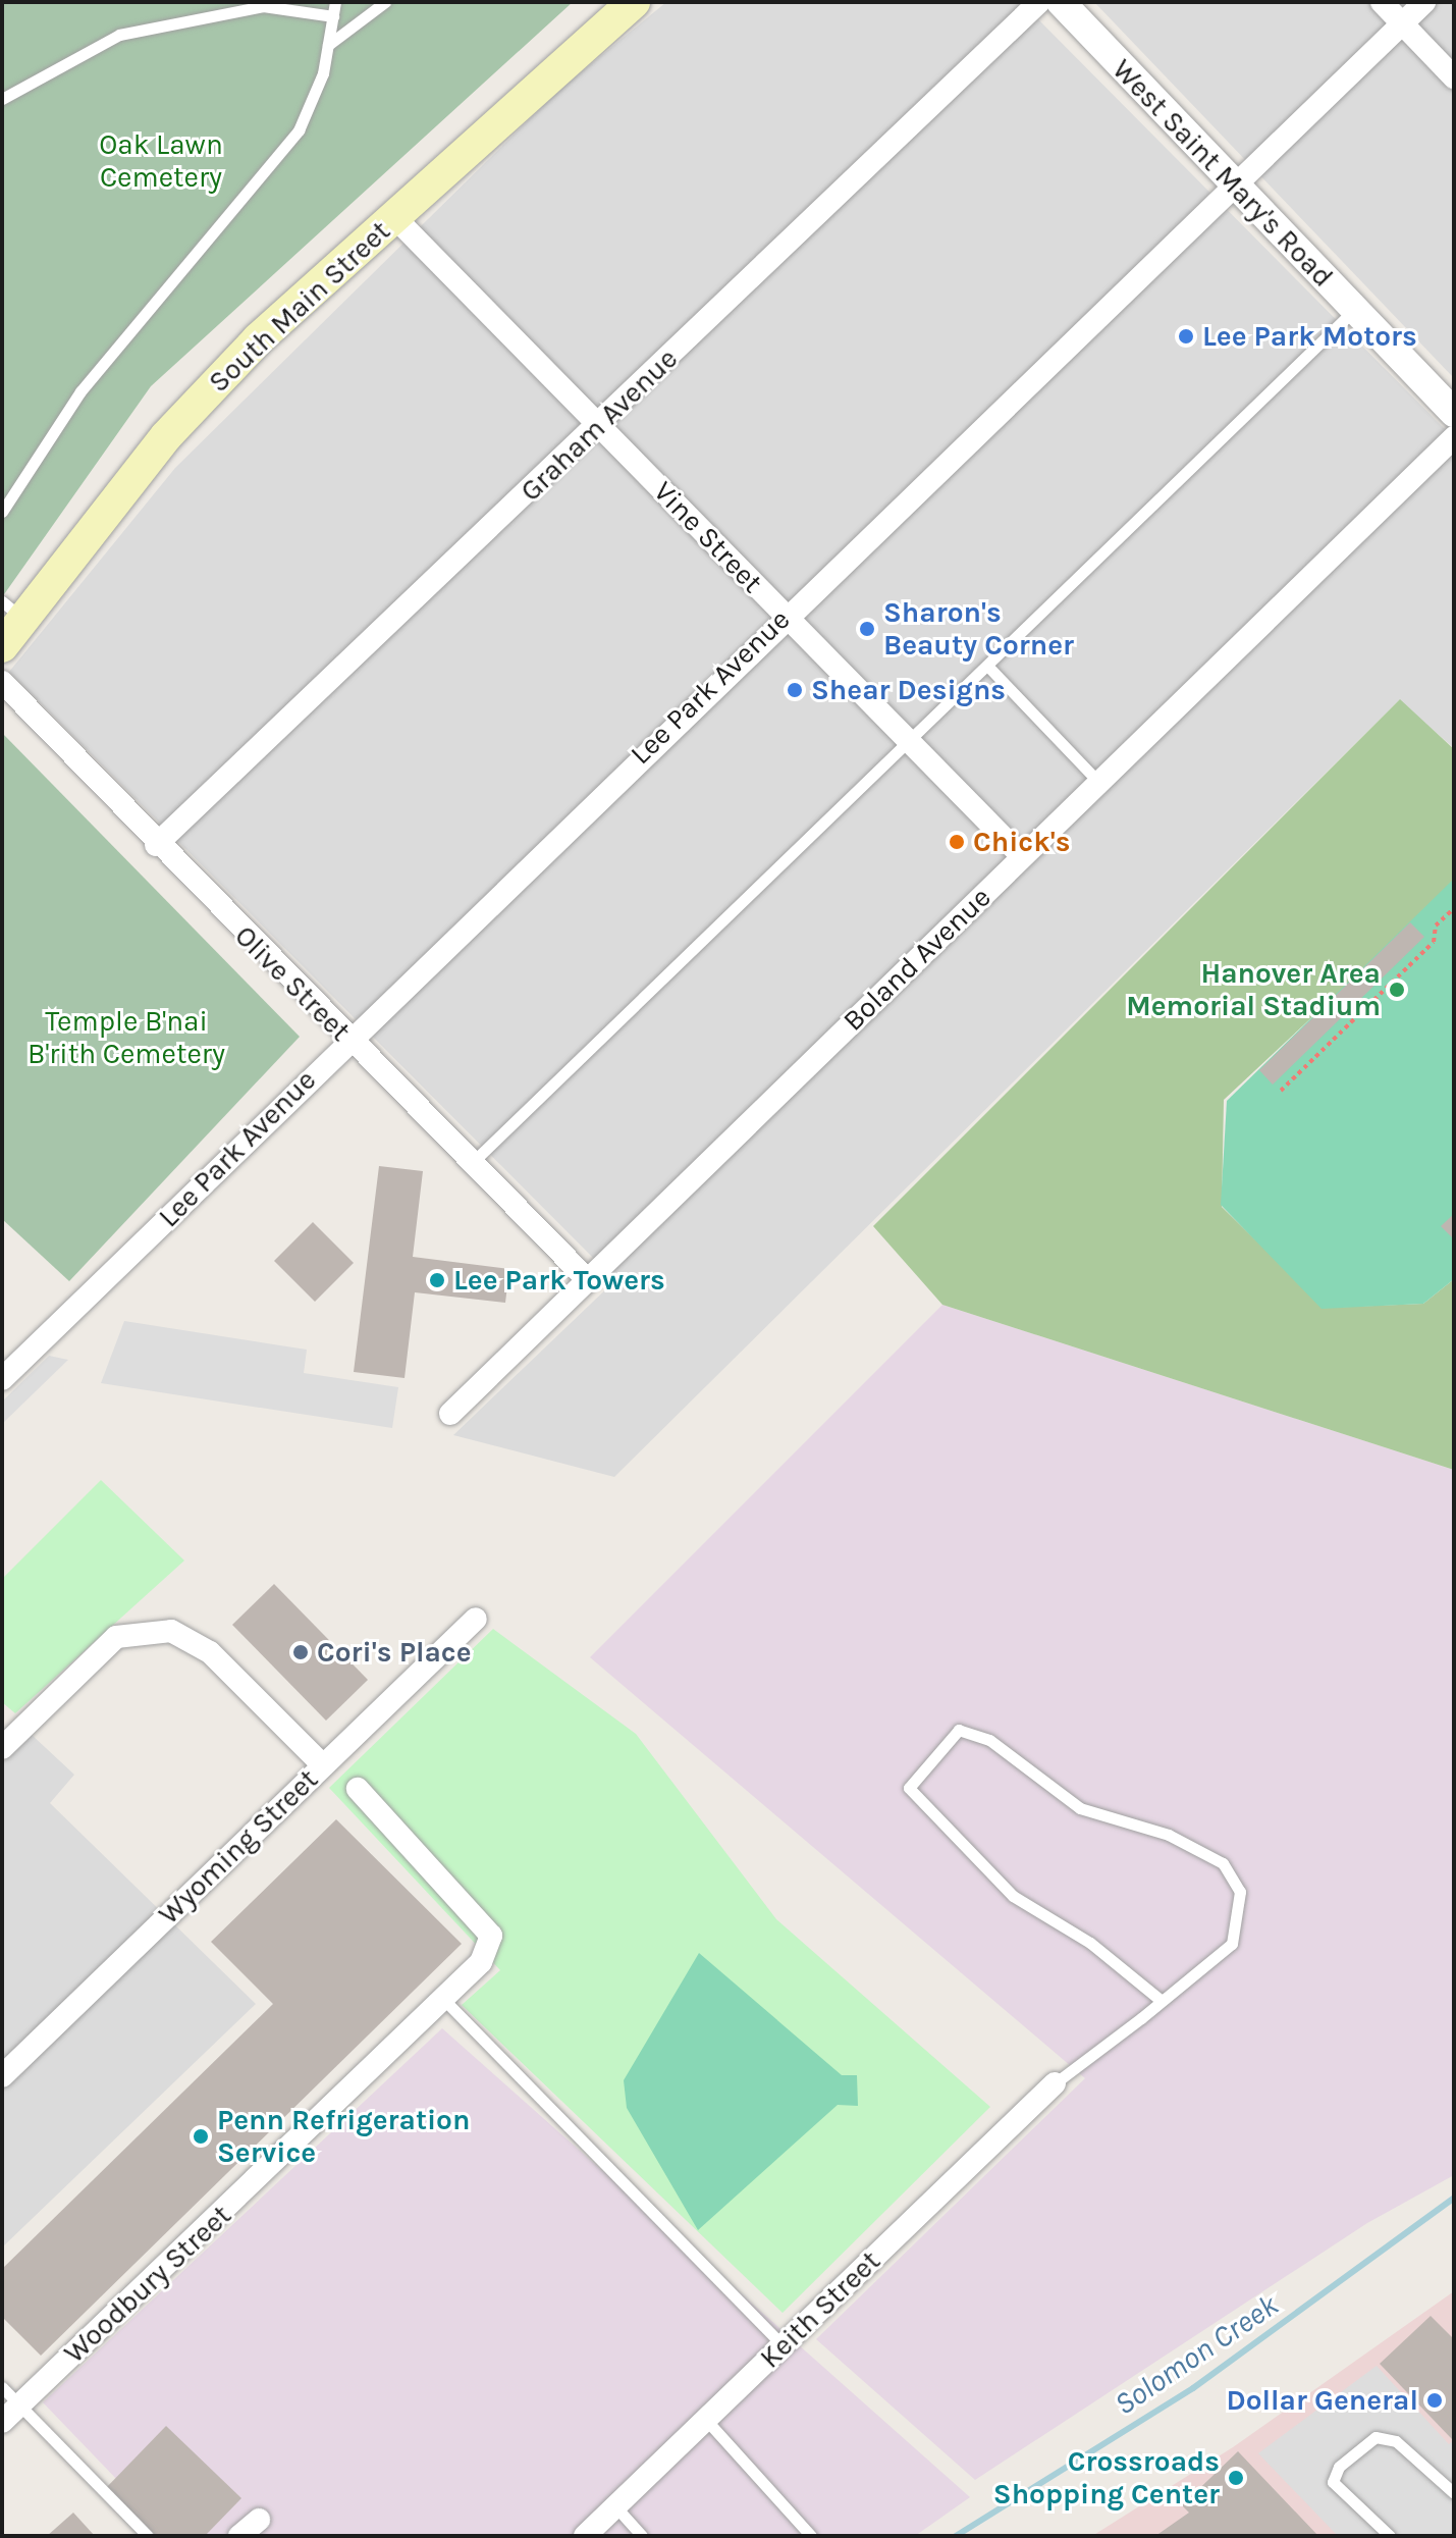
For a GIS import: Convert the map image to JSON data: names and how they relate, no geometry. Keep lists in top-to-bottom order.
{
  "streets": {
    "main road": ["South Main Street"],
    "street": [
      "West Saint Mary's Road",
      "Graham Avenue",
      "Vine Street",
      "Lee Park Avenue",
      "Boland Avenue",
      "Olive Street",
      "Wyoming Street",
      "Woodbury Street",
      "Keith Street"
    ]
  },
  "crossings": [
    ["West Saint Mary's Road", "Lee Park Avenue"],
    ["South Main Street", "Vine Street"],
    ["Graham Avenue", "Vine Street"],
    ["Graham Avenue", "Olive Street"],
    ["Vine Street", "Lee Park Avenue"],
    ["Vine Street", "Boland Avenue"],
    ["Lee Park Avenue", "Olive Street"],
    ["Boland Avenue", "Olive Street"]
  ],
  "water": ["Solomon Creek"],
  "parks": ["Oak Lawn Cemetery", "Temple B'nai B'rith Cemetery"],
  "places": [
    "Lee Park Motors",
    "Sharon's Beauty Corner",
    "Shear Designs",
    "Chick's",
    "Hanover Area Memorial Stadium",
    "Lee Park Towers",
    "Cori's Place",
    "Penn Refrigeration Service",
    "Dollar General",
    "Crossroads Shopping Center"
  ]
}
